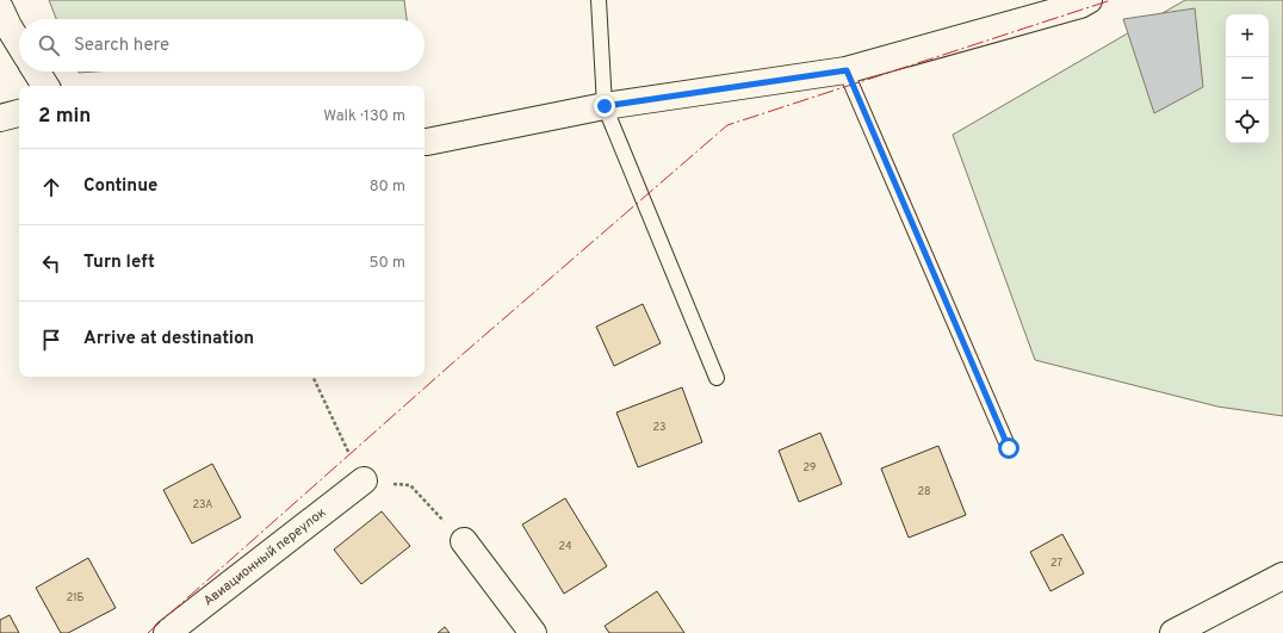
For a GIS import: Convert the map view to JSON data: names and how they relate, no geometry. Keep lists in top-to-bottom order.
{
  "streets": {
    "street": ["Авиационный переулок"]
  },
  "house_numbers": [
    "23",
    "29",
    "28",
    "23А",
    "24",
    "27",
    "21Б"
  ],
  "page": {
    "map_buttons": ["+", "−"],
    "search": "Search here",
    "heading": ["2 min", "Walk · 130 m"],
    "list": [
      ["Continue", "80 m"],
      ["Turn left", "50 m"],
      "Arrive at destination"
    ]
  }
}
